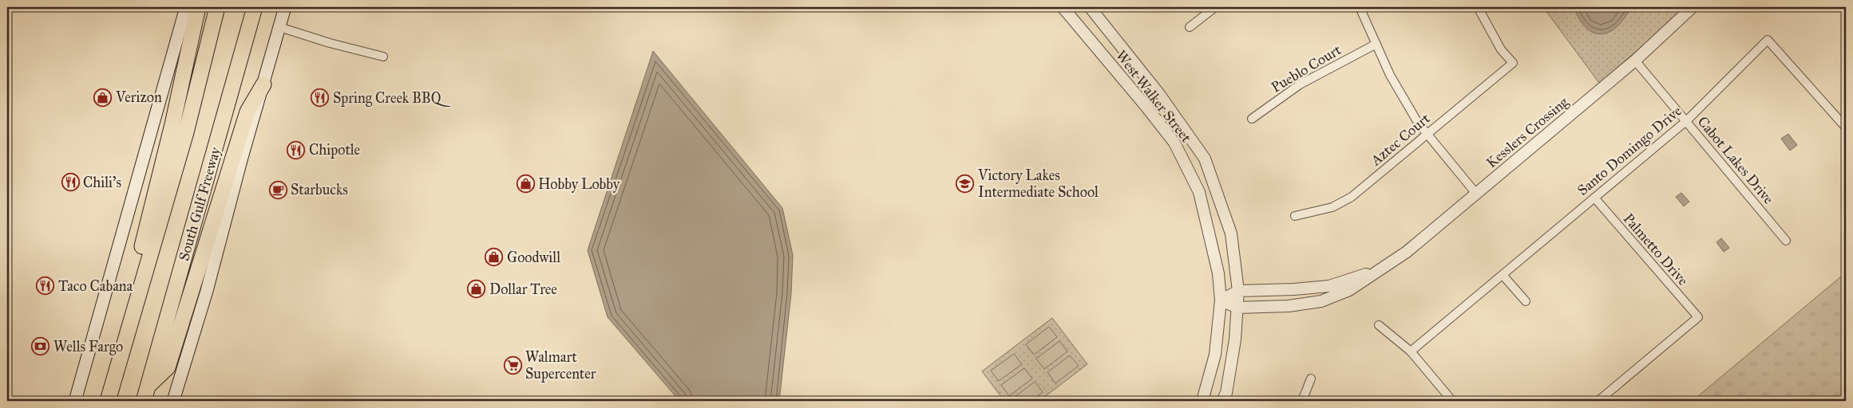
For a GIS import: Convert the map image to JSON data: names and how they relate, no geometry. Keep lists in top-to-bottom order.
{
  "streets": {
    "highway": ["South Gulf Freeway"],
    "street": [
      "Pueblo Court",
      "West Walker Street",
      "Kesslers Crossing",
      "Aztec Court",
      "Santo Domingo Drive",
      "Cabot Lakes Drive",
      "Palmetto Drive"
    ]
  },
  "crossings": [
    ["West Walker Street", "Kesslers Crossing"],
    ["Kesslers Crossing", "Cabot Lakes Drive"],
    ["Santo Domingo Drive", "Cabot Lakes Drive"],
    ["Santo Domingo Drive", "Palmetto Drive"]
  ],
  "places": {
    "shop": [
      "Verizon",
      "Hobby Lobby",
      "Goodwill",
      "Dollar Tree"
    ],
    "restaurant": [
      "Spring Creek BBQ",
      "Chipotle",
      "Chili's",
      "Taco Cabana"
    ],
    "school or university": ["Victory Lakes Intermediate School"],
    "cafe": ["Starbucks"],
    "bank": ["Wells Fargo"],
    "supermarket": ["Walmart Supercenter"]
  }
}
